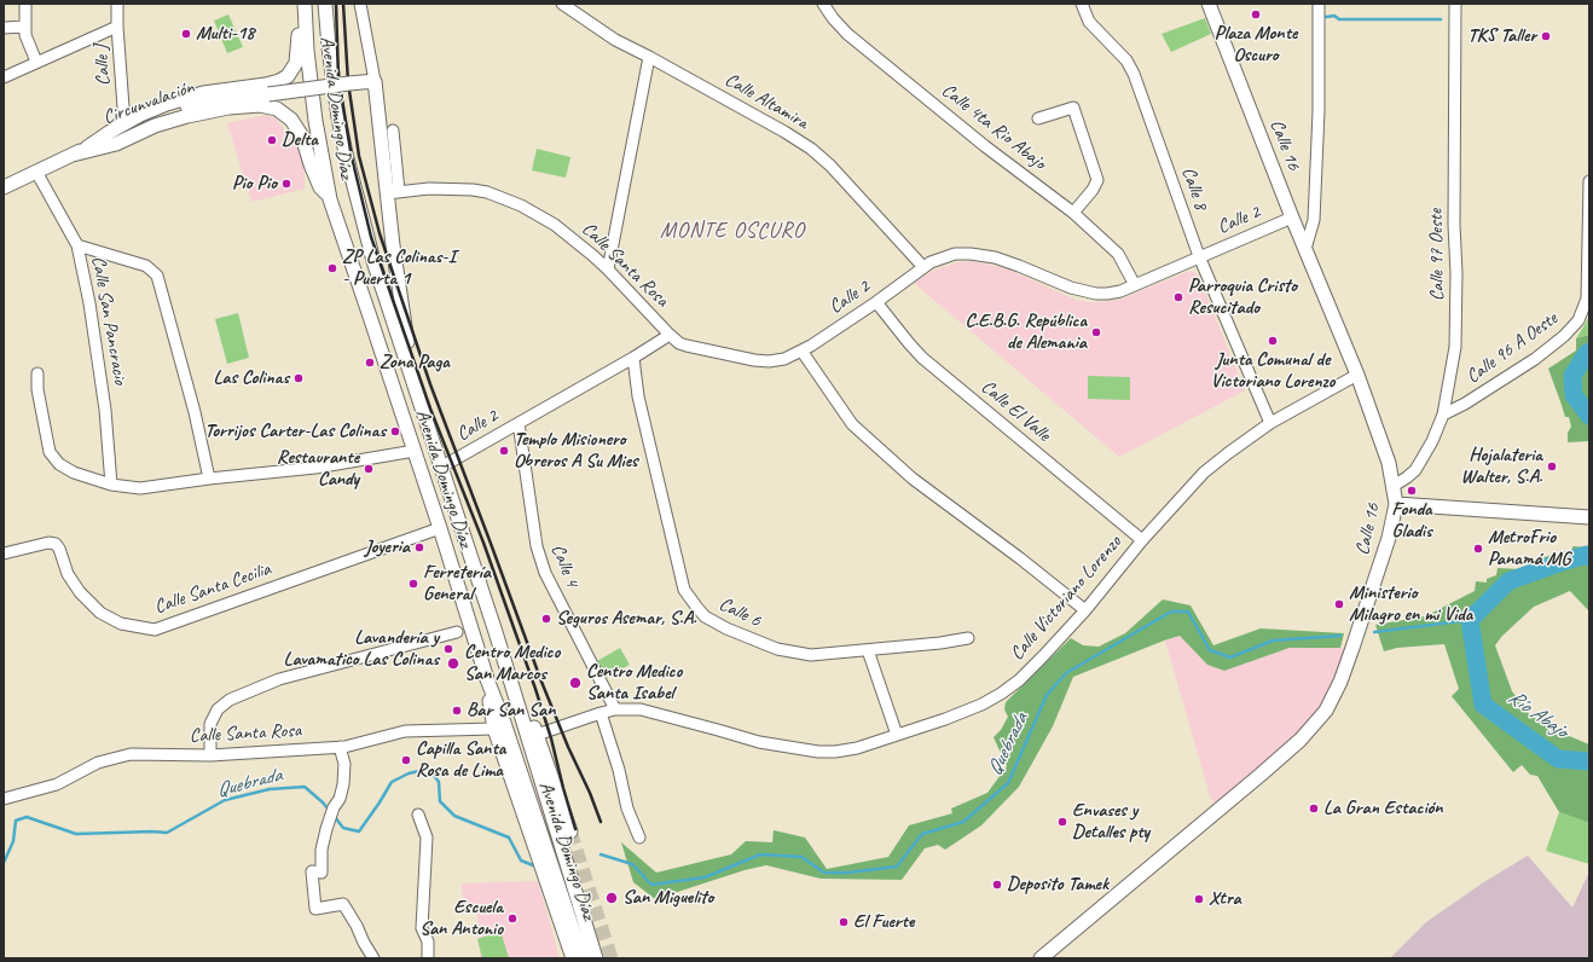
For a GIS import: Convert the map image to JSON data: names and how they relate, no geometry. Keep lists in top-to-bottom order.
{
  "streets": {
    "main road": ["Circunvalación", "Avenida Domingo Díaz", "Calle 16"],
    "street": [
      "Calle J",
      "Calle Altamira",
      "Calle 4ta Rio Abajo",
      "Calle 8",
      "Calle 2",
      "Calle 97 Oeste",
      "Calle Santa Rosa",
      "Calle San Pancracio",
      "Calle 96 A Oeste",
      "Calle El Valle",
      "Calle 4",
      "Calle Santa Cecilia",
      "Calle Victoriano Lorenzo",
      "Calle 6"
    ]
  },
  "crossings": [
    ["Calle Altamira", "Calle 2"],
    ["Circunvalación", "Calle San Pancracio"],
    ["Avenida Domingo Díaz", "Calle 2"],
    ["Avenida Domingo Díaz", "Calle Santa Cecilia"],
    ["Calle 4ta Rio Abajo", "Calle 2"],
    ["Calle 16", "Calle 2"],
    ["Calle 16", "Calle 97 Oeste"],
    ["Calle 16", "Calle Victoriano Lorenzo"],
    ["Calle 8", "Calle 2"],
    ["Calle 8", "Calle Victoriano Lorenzo"],
    ["Calle 2", "Calle Santa Rosa"],
    ["Calle 2", "Calle El Valle"],
    ["Calle 2", "Calle 4"],
    ["Calle 2", "Calle 6"],
    ["Calle 97 Oeste", "Calle 96 A Oeste"],
    ["Calle El Valle", "Calle Victoriano Lorenzo"],
    ["Calle 4", "Calle Victoriano Lorenzo"]
  ],
  "districts": ["MONTE OSCURO"],
  "water": ["Río Abajo", "Quebrada"],
  "places": [
    "Plaza Monte Oscuro",
    "Multi-18",
    "TKS Taller",
    "Delta",
    "Pio Pio",
    "ZP Las Colinas-I - Puerta 1",
    "Parroquia Cristo Resucitado",
    "C.E.B.G. República de Alemania",
    "Junta Comunal de Victoriano Lorenzo",
    "Zona Paga",
    "Las Colinas",
    "Torrijos Carter-Las Colinas",
    "Templo Misionero Obreros A Su Mies",
    "Hojalateria Walter, S.A.",
    "Restaurante Candy",
    "Fonda Gladis",
    "Joyeria",
    "MetroFrio Panamá MG",
    "Ferretería General",
    "Ministerio Milagro en mi Vida",
    "Seguros Asemar, S.A.",
    "Lavandería y Lavamatico Las Colinas",
    "Centro Medico San Marcos",
    "Centro Medico Santa Isabel",
    "Bar San San",
    "Capilla Santa Rosa de Lima",
    "La Gran Estación",
    "Envases y Detalles pty",
    "Deposito Tamek",
    "San Miguelito",
    "Xtra",
    "Escuela San Antonio",
    "El Fuerte"
  ]
}
